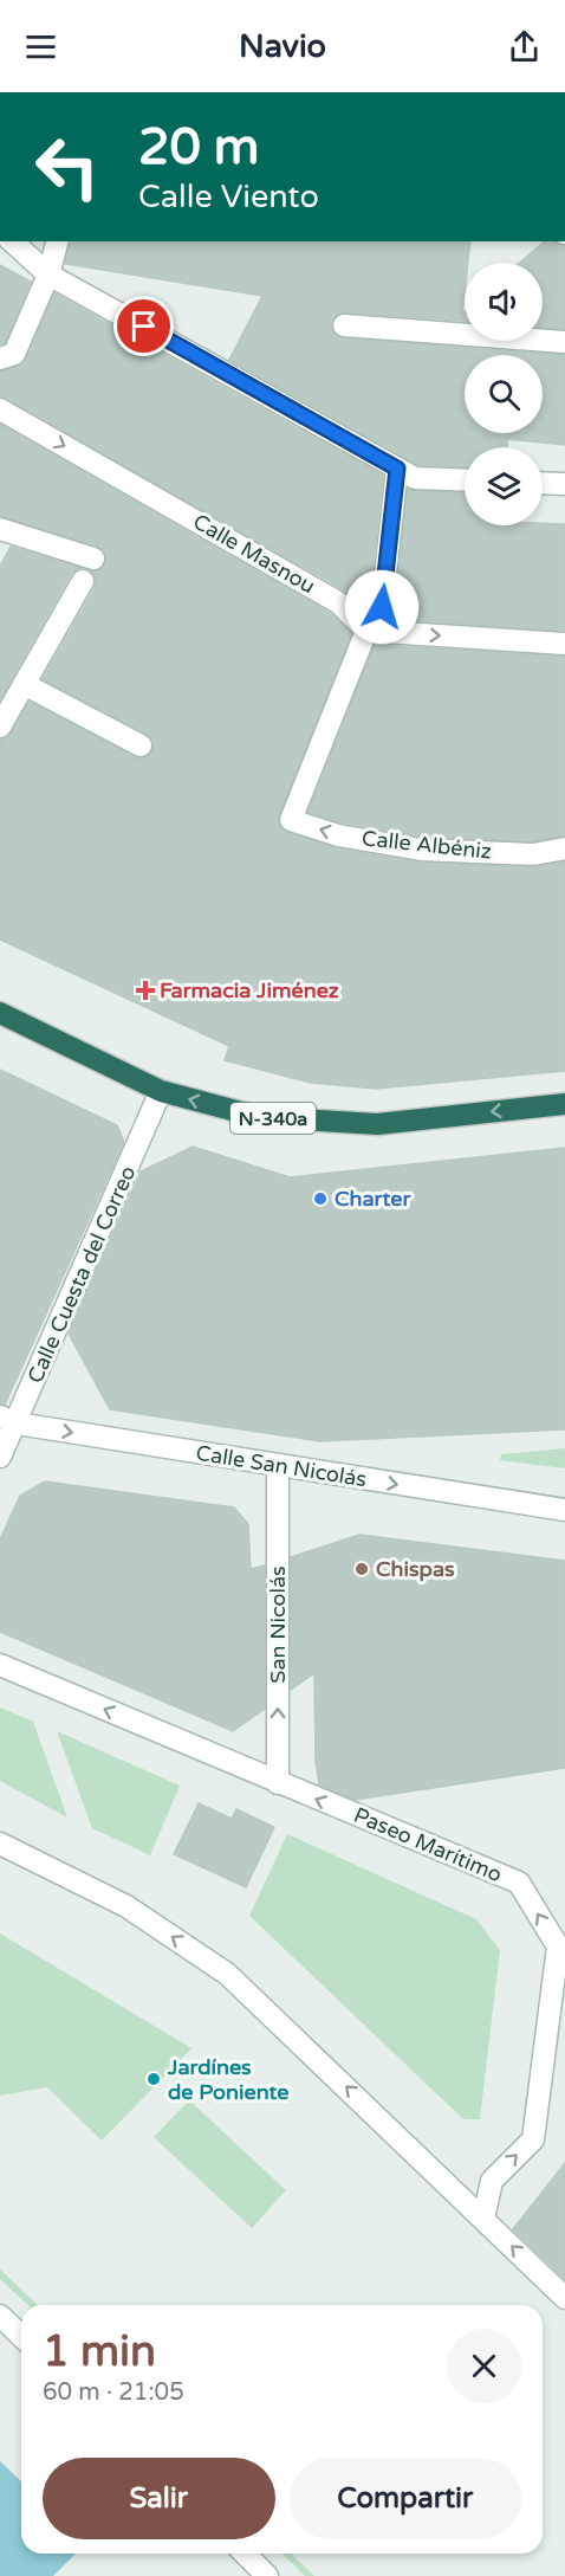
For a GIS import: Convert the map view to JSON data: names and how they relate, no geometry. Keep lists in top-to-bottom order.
{
  "streets": {
    "highway": ["N-340a"],
    "street": [
      "Calle Masnou",
      "Calle Albéniz",
      "Calle Cuesta del Correo",
      "Calle San Nicolás",
      "San Nicolás",
      "Paseo Marítimo"
    ]
  },
  "crossings": [
    ["Calle Masnou", "Calle Albéniz"],
    ["N-340a", "Calle Cuesta del Correo"],
    ["Calle Cuesta del Correo", "Calle San Nicolás"],
    ["Calle San Nicolás", "San Nicolás"],
    ["San Nicolás", "Paseo Marítimo"]
  ],
  "one_way": ["Calle San Nicolás", "San Nicolás"],
  "places": {
    "health": ["Farmacia Jiménez"],
    "other": ["Charter", "Chispas", "Jardínes de Poniente"]
  },
  "page": {
    "header": "Navio",
    "turn": ["20 m", "Calle Viento"],
    "heading": ["1 min", "60 m · 21:05"],
    "buttons": ["Salir", "Compartir"]
  }
}
